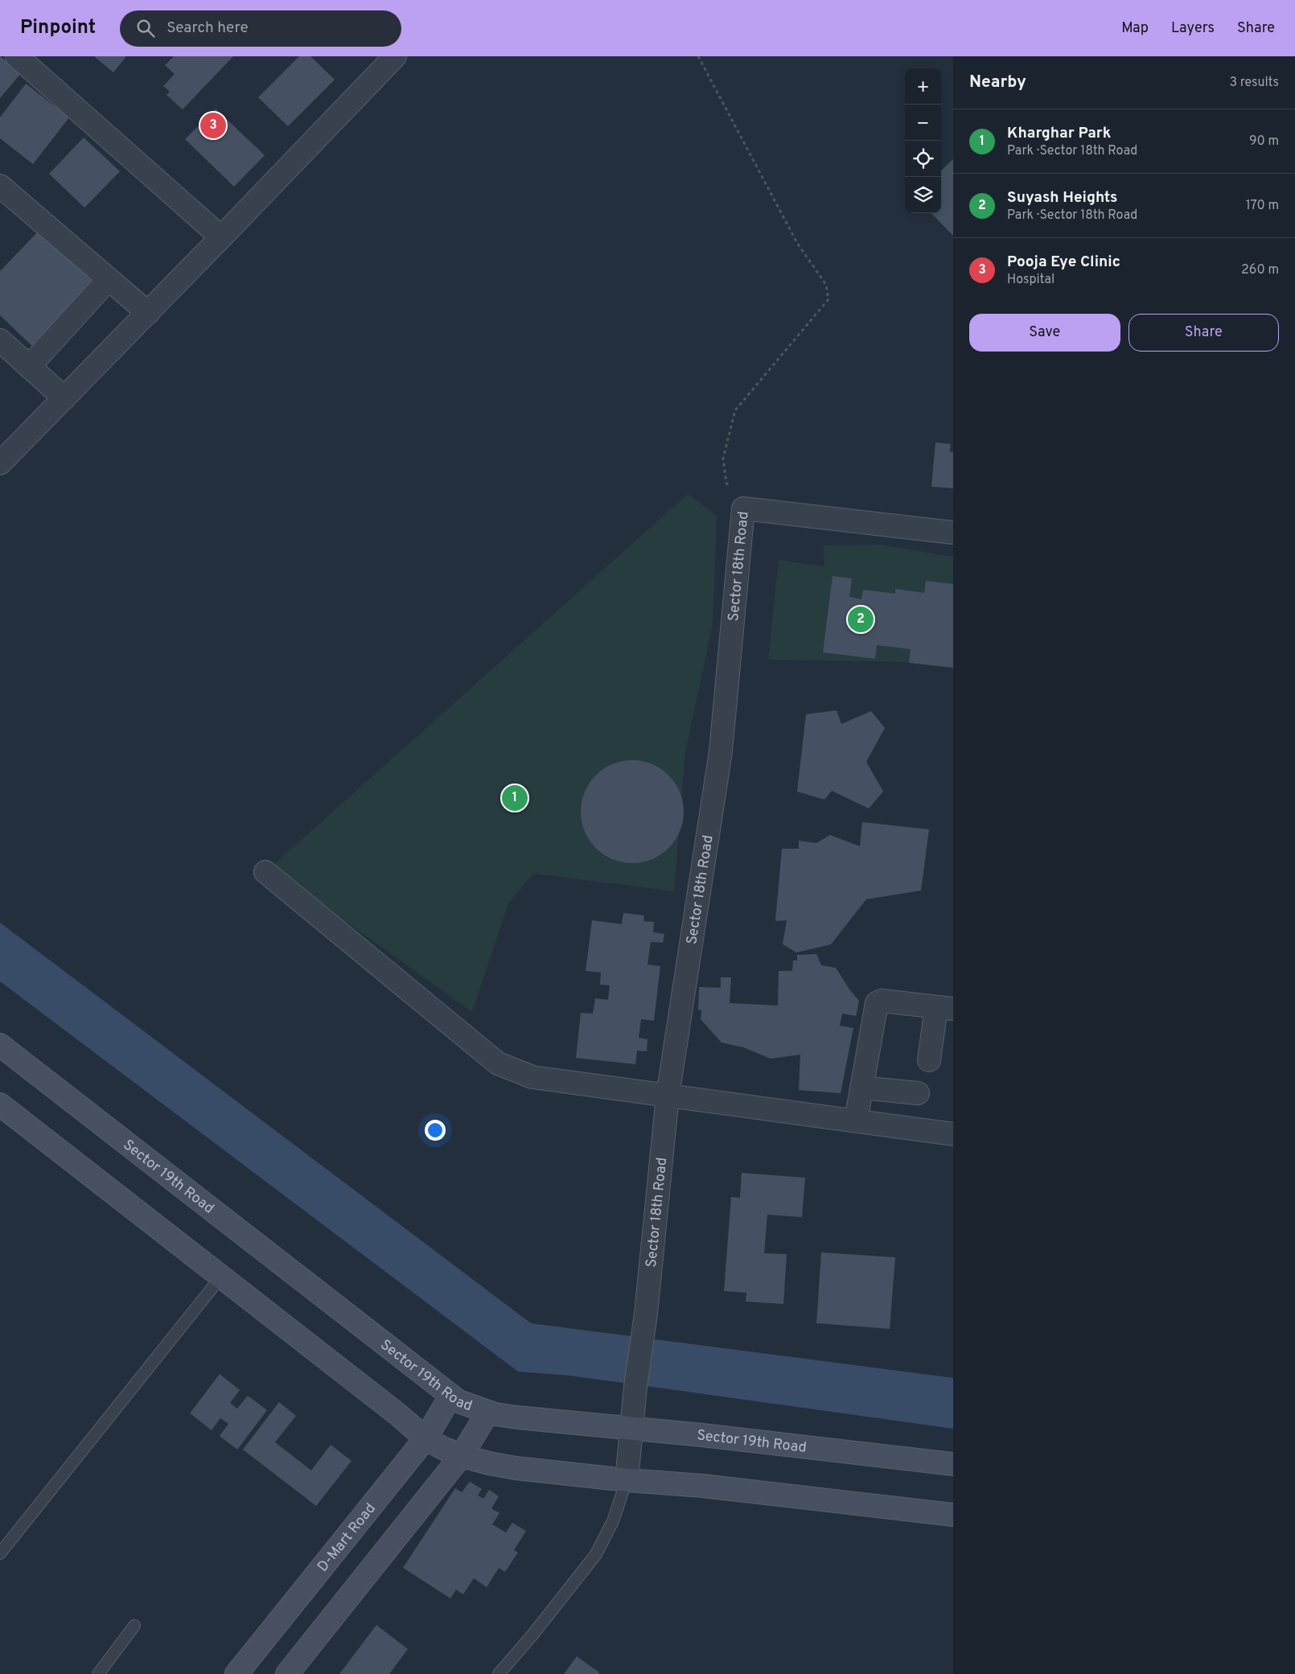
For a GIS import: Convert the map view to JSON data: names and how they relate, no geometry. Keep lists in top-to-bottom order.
{
  "streets": {
    "main road": ["Sector 19th Road", "D-Mart Road"],
    "street": ["Sector 18th Road"]
  },
  "crossings": [
    ["Sector 18th Road", "Sector 19th Road"],
    ["Sector 19th Road", "D-Mart Road"]
  ],
  "page": {
    "header": "Pinpoint",
    "search": "Search here",
    "nav": ["Map", "Layers", "Share"],
    "heading": ["Nearby", "3 results"],
    "map_buttons": ["+", "−"],
    "list": [
      {
        "mark": "1",
        "name": "Kharghar Park",
        "note": "Park · Sector 18th Road",
        "value": "90 m"
      },
      {
        "mark": "2",
        "name": "Suyash Heights",
        "note": "Park · Sector 18th Road",
        "value": "170 m"
      },
      {
        "mark": "3",
        "name": "Pooja Eye Clinic",
        "note": "Hospital",
        "value": "260 m"
      }
    ],
    "pins": ["3", "2", "1"],
    "buttons": ["Save", "Share"]
  }
}
